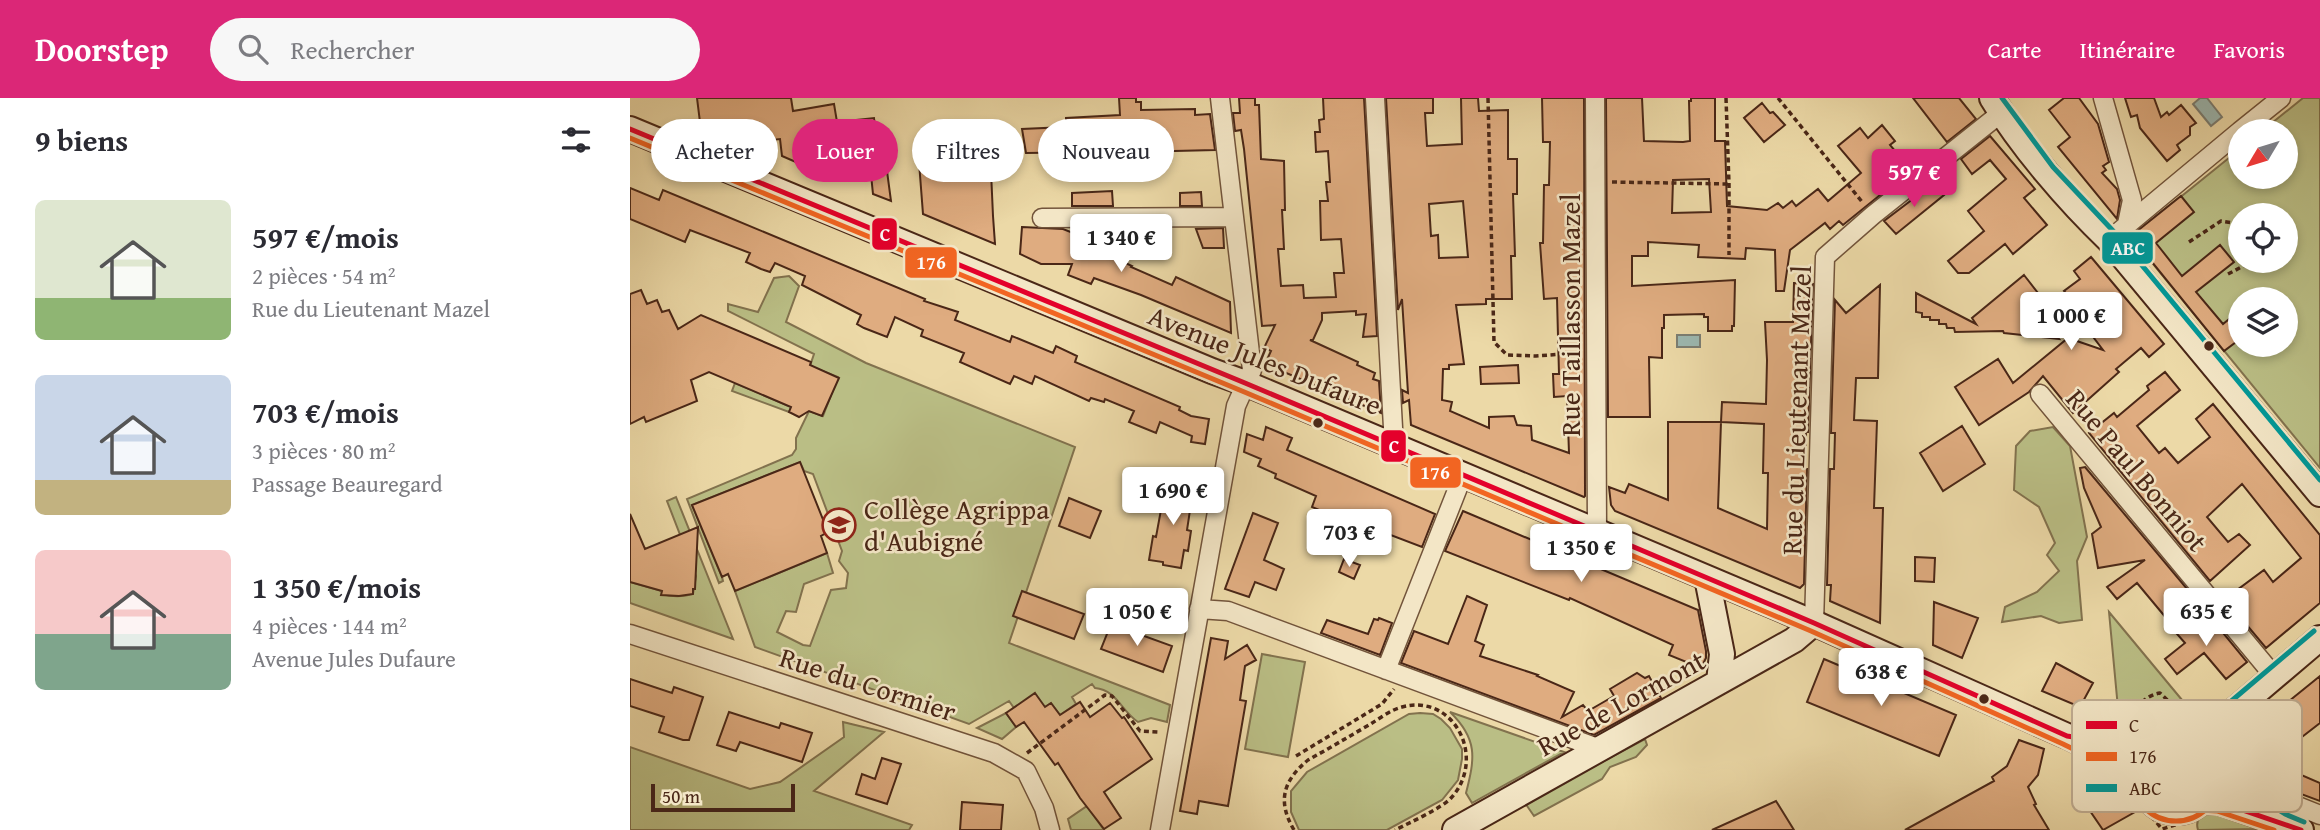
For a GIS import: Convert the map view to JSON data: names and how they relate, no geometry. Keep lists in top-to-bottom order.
{
  "streets": {
    "main road": ["Avenue Jules Dufaure", "Rue de Lormont"],
    "street": [
      "Rue Taillasson Mazel",
      "Rue du Lieutenant Mazel",
      "Rue Paul Bonniot",
      "Rue du Cormier"
    ]
  },
  "crossings": [
    ["Rue Taillasson Mazel", "Avenue Jules Dufaure"],
    ["Avenue Jules Dufaure", "Rue du Lieutenant Mazel"],
    ["Avenue Jules Dufaure", "Rue de Lormont"],
    ["Rue du Lieutenant Mazel", "Rue de Lormont"]
  ],
  "places": {
    "school or university": ["Collège Agrippa d'Aubigné"]
  },
  "lines": ["transit line ABC", "transit line C", "transit line 176"],
  "legend": ["C", "176", "ABC"],
  "scale_bar": "50 m",
  "north": "bottom left",
  "page": {
    "header": "Doorstep",
    "search": "Rechercher",
    "nav": ["Carte", "Itinéraire", "Favoris"],
    "heading": "9 biens",
    "chip": [
      "Acheter",
      "Louer",
      "Filtres",
      "Nouveau"
    ],
    "price": [
      "597 €",
      "1 340 €",
      "1 000 €",
      "1 690 €",
      "703 €",
      "1 350 €",
      "1 050 €",
      "635 €",
      "638 €"
    ],
    "list": [
      {
        "name": "597 €/mois",
        "note": "2 pièces · 54 m² · Rue du Lieutenant Mazel"
      },
      {
        "name": "703 €/mois",
        "note": "3 pièces · 80 m² · Passage Beauregard"
      },
      {
        "name": "1 350 €/mois",
        "note": "4 pièces · 144 m² · Avenue Jules Dufaure"
      }
    ],
    "scale": "50 m"
  }
}
